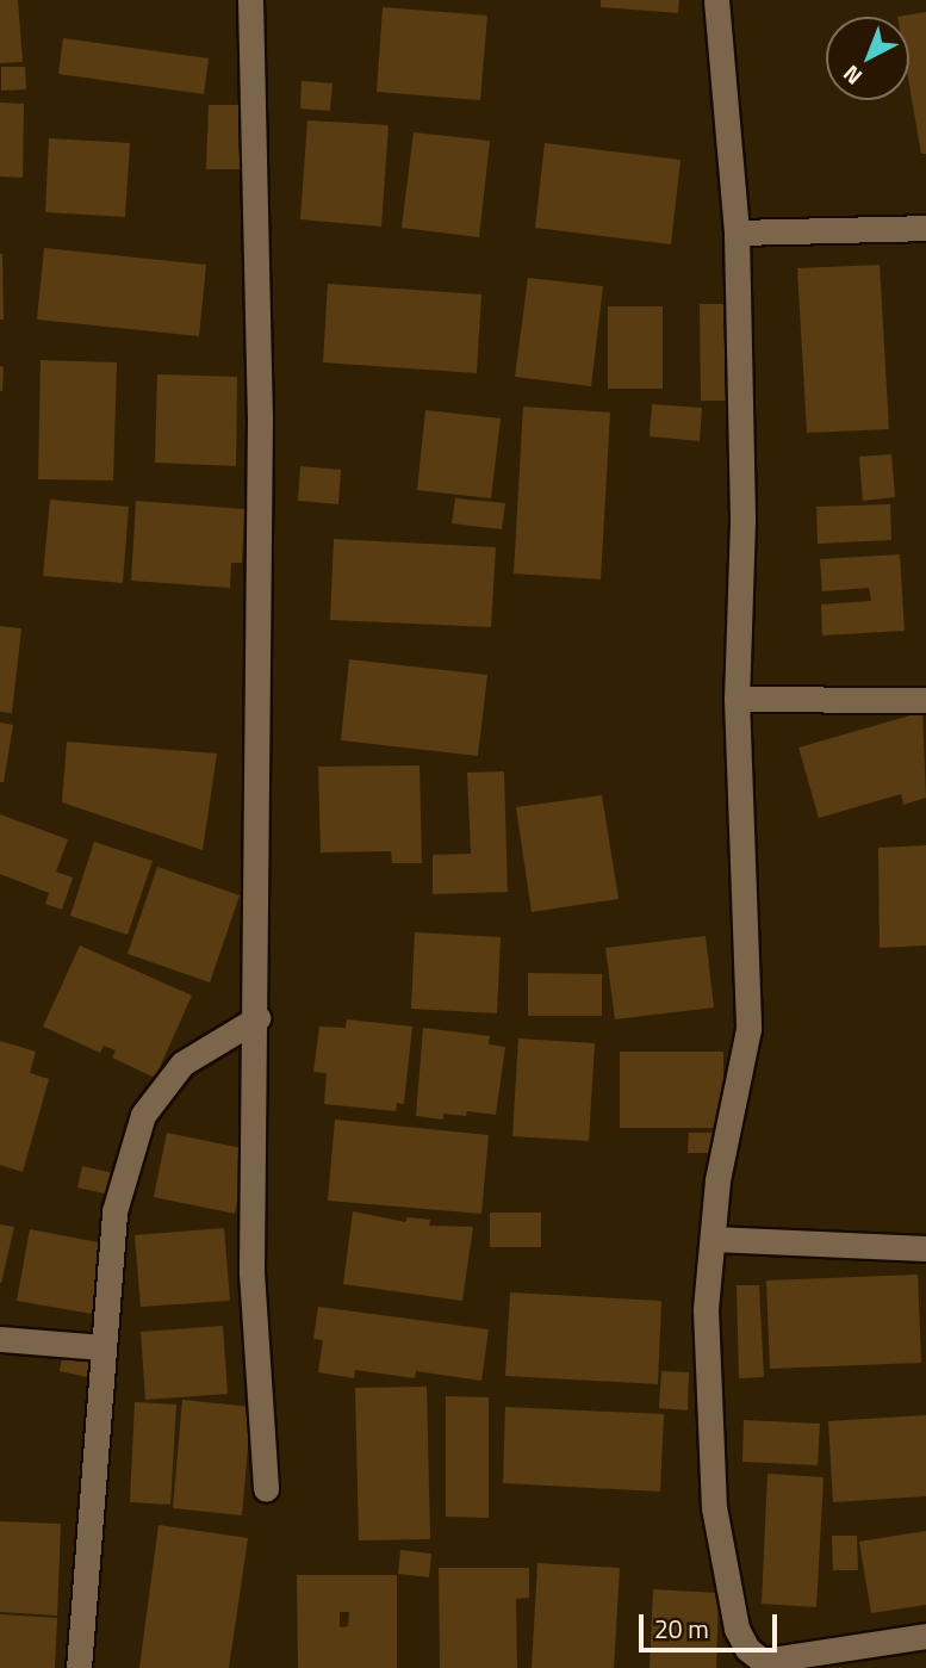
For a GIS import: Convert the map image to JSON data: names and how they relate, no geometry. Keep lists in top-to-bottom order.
{
  "scale_bar": "20 m",
  "north": "bottom left"
}
